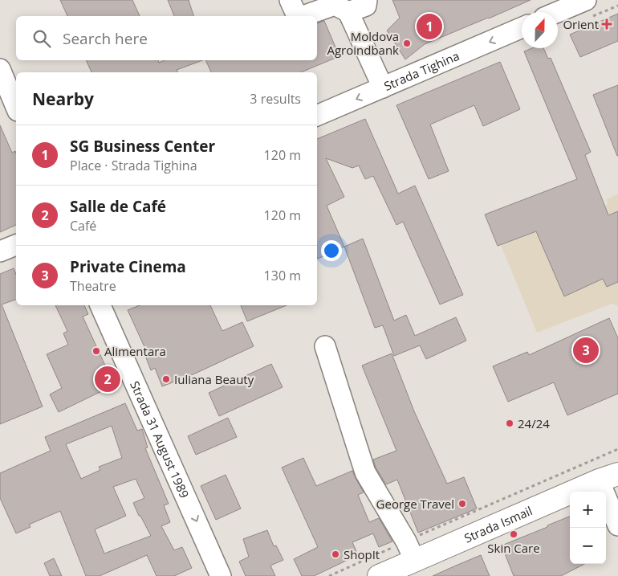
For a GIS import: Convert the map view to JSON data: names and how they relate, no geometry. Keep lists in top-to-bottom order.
{
  "streets": {
    "main road": ["Strada Ismail"],
    "street": ["Strada Tighina", "Strada 31 August 1989"]
  },
  "one_way": ["Strada Tighina"],
  "places": {
    "health": ["Orient"],
    "other": [
      "Moldova Agroindbank",
      "Alimentara",
      "Iuliana Beauty",
      "24/24",
      "George Travel",
      "Skin Care",
      "ShopIt"
    ]
  },
  "north": "top",
  "page": {
    "pins": ["1", "3", "2"],
    "search": "Search here",
    "heading": ["Nearby", "3 results"],
    "list": [
      {
        "mark": "1",
        "name": "SG Business Center",
        "note": "Place · Strada Tighina",
        "value": "120 m"
      },
      {
        "mark": "2",
        "name": "Salle de Café",
        "note": "Café",
        "value": "120 m"
      },
      {
        "mark": "3",
        "name": "Private Cinema",
        "note": "Theatre",
        "value": "130 m"
      }
    ],
    "map_buttons": ["+", "−"]
  }
}
